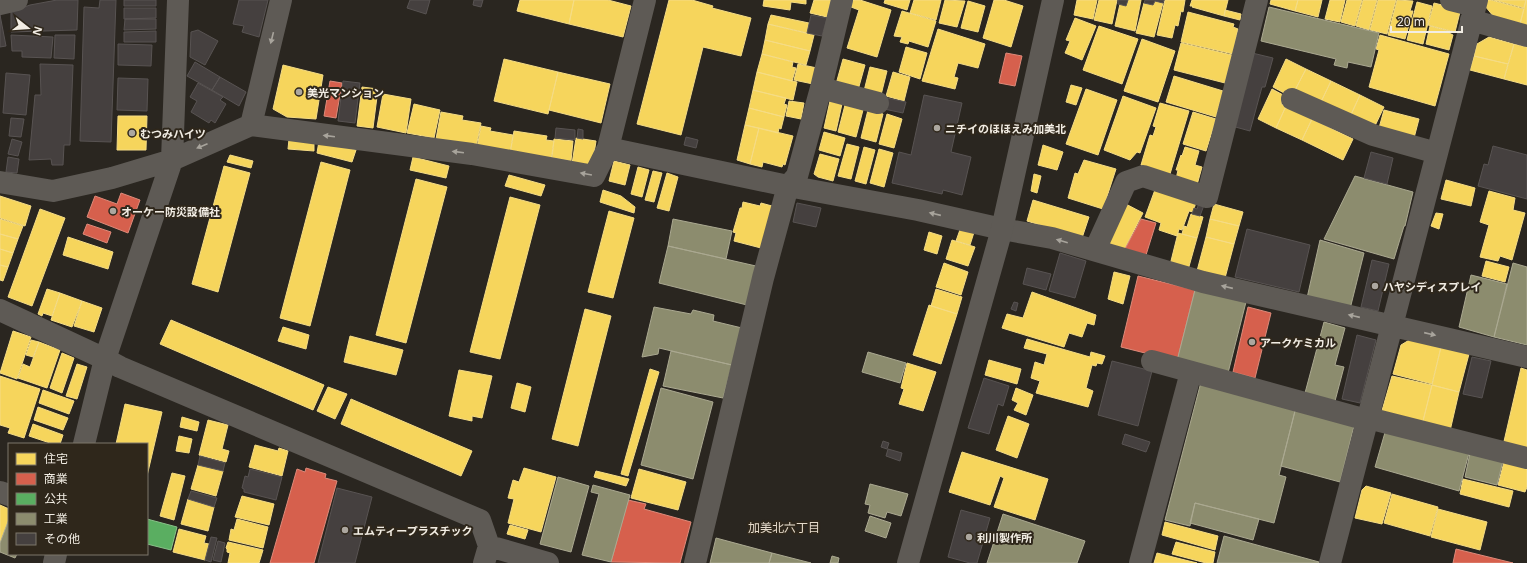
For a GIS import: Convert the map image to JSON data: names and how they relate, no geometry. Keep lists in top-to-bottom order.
{
  "districts": ["加美北六丁目"],
  "places": [
    "美光マンション",
    "ニチイのほほえみ加美北",
    "むつみハイツ",
    "オーケー防災設備社",
    "ハヤシディスプレイ",
    "アークケミカル",
    "エムティープラスチック",
    "利川製作所"
  ],
  "legend": [
    "住宅",
    "商業",
    "公共",
    "工業",
    "その他"
  ],
  "scale_bar": "20 m",
  "north": "right"
}
